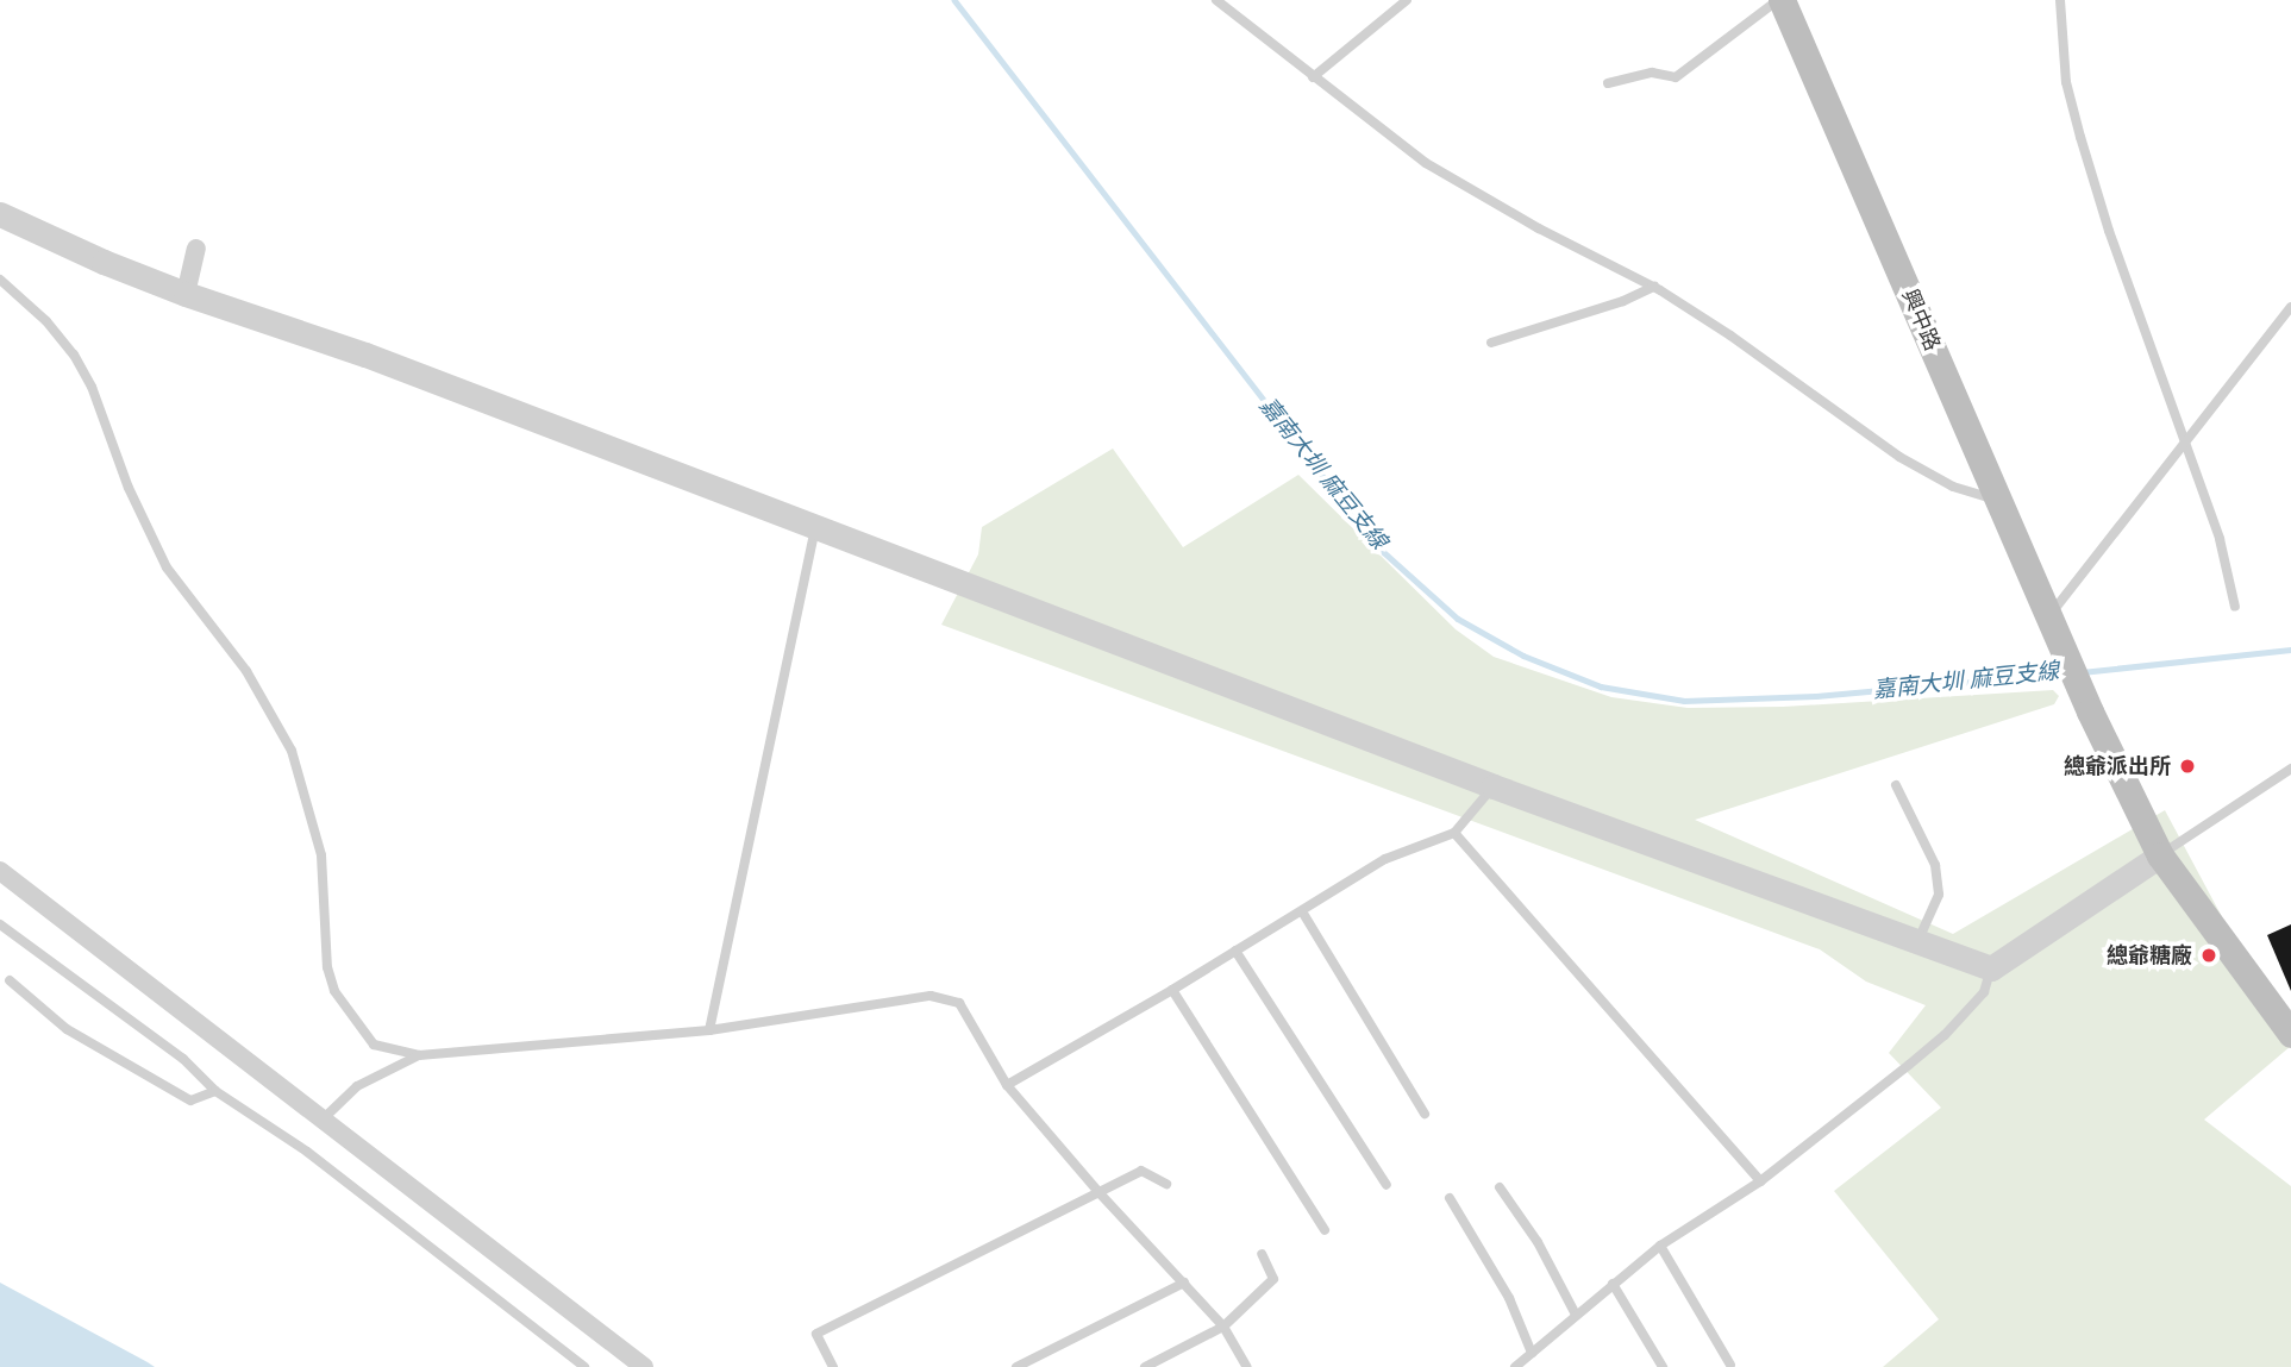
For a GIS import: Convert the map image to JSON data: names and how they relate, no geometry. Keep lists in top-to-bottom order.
{
  "streets": {
    "main road": ["興中路"]
  },
  "water": ["嘉南大圳 麻豆支線"],
  "places": ["總爺派出所", "總爺糖廠"]
}
